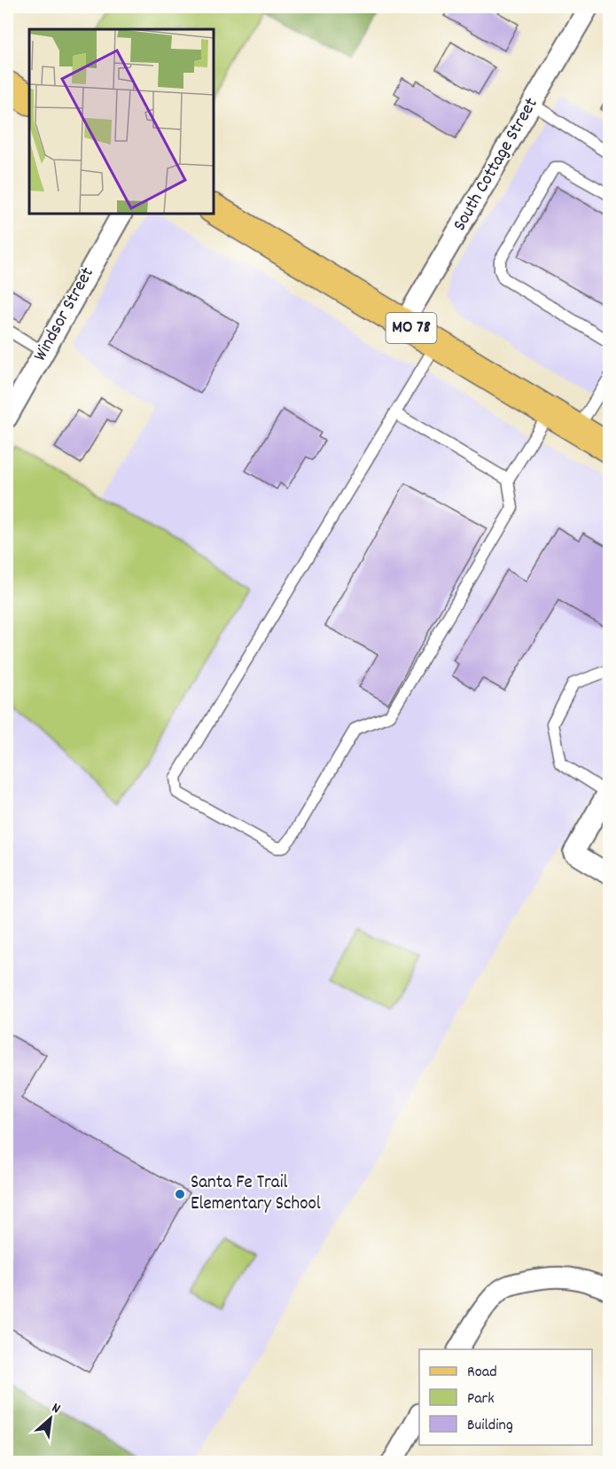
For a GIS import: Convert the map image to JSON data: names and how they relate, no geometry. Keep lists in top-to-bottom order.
{
  "streets": {
    "main road": ["MO 78"],
    "street": ["South Cottage Street", "Windsor Street"]
  },
  "crossings": [
    ["South Cottage Street", "MO 78"]
  ],
  "places": ["Santa Fe Trail Elementary School"],
  "legend": ["Road", "Park", "Building"],
  "north": "top right"
}
